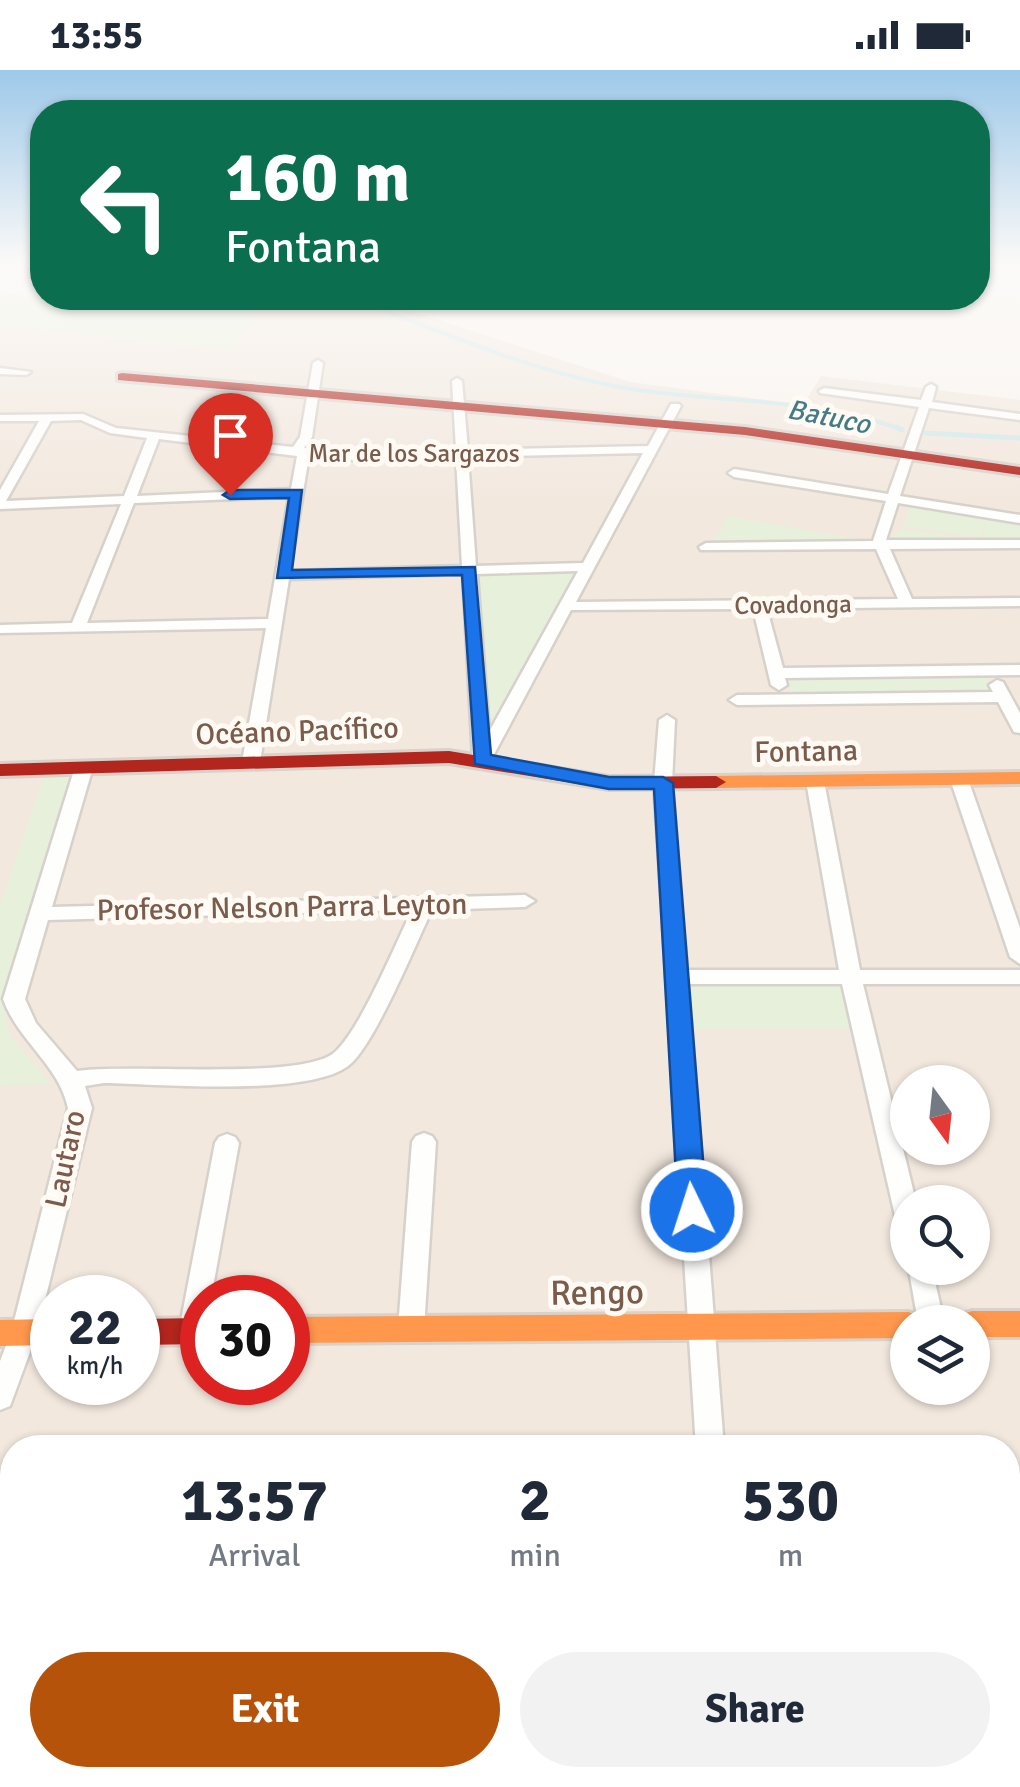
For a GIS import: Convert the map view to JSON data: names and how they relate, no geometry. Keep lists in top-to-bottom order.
{
  "streets": {
    "street": [
      "Mar de los Sargazos",
      "Covadonga",
      "Océano Pacífico",
      "Fontana",
      "Profesor Nelson Parra Leyton",
      "Lautaro",
      "Rengo"
    ]
  },
  "crossings": [
    ["Océano Pacífico", "Fontana"],
    ["Océano Pacífico", "Lautaro"],
    ["Profesor Nelson Parra Leyton", "Lautaro"]
  ],
  "water": ["Batuco"],
  "north": "bottom",
  "page": {
    "status": "13:55",
    "turn": ["160 m", "Fontana"],
    "speed": "22 km/h",
    "limit": "30",
    "eta": [
      "13:57",
      "Arrival",
      "2",
      "min",
      "530",
      "m"
    ],
    "buttons": ["Exit", "Share"]
  }
}
